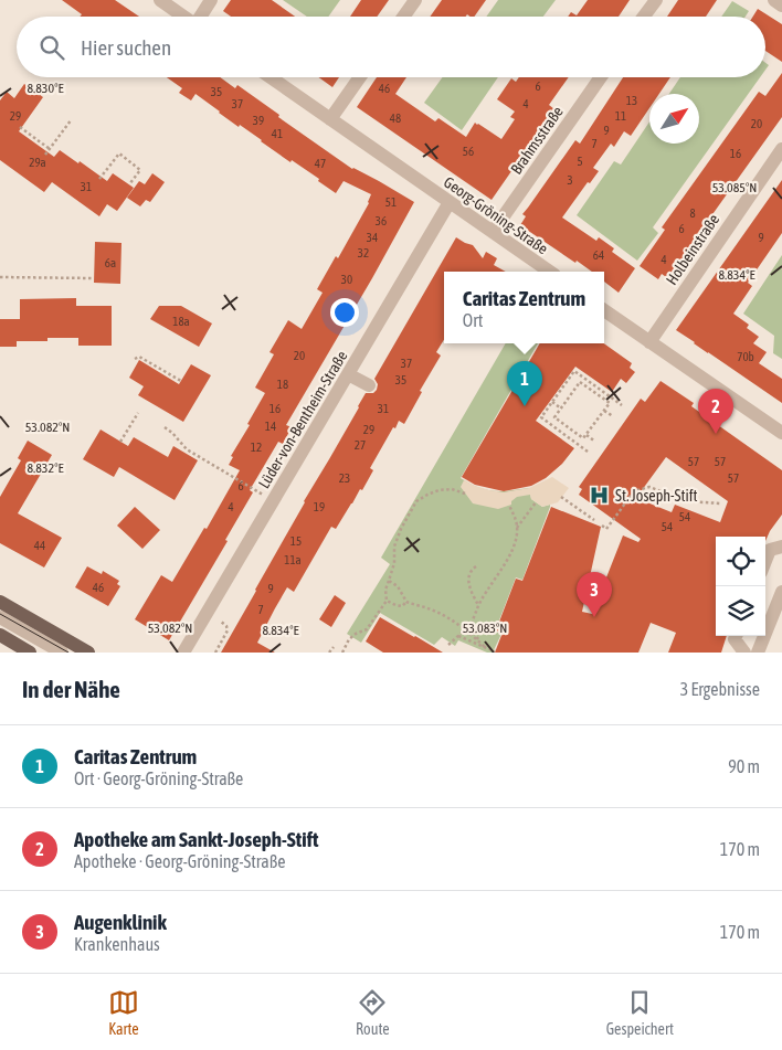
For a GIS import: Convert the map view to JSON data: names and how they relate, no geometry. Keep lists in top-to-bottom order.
{
  "streets": {
    "street": [
      "Brahmsstraße",
      "Georg-Gröning-Straße",
      "Holbeinstraße",
      "Lüder-von-Bentheim-Straße"
    ]
  },
  "crossings": [
    ["Brahmsstraße", "Georg-Gröning-Straße"],
    ["Georg-Gröning-Straße", "Lüder-von-Bentheim-Straße"]
  ],
  "places": {
    "hospital": ["St. Joseph-Stift"]
  },
  "house_numbers": [
    "6",
    "46",
    "35",
    "13",
    "37",
    "4",
    "29",
    "11",
    "48",
    "39",
    "20",
    "9",
    "41",
    "7",
    "56",
    "16",
    "5",
    "29a",
    "47",
    "3",
    "31",
    "51",
    "8",
    "36",
    "6",
    "34",
    "9",
    "32",
    "64",
    "4",
    "6a",
    "30",
    "18a",
    "20",
    "70b",
    "37",
    "35",
    "18",
    "16",
    "31",
    "14",
    "29",
    "27",
    "12",
    "57",
    "57",
    "23",
    "57",
    "6",
    "4",
    "19",
    "54",
    "54",
    "15",
    "44",
    "11a",
    "46",
    "9",
    "7"
  ],
  "north": "top right",
  "page": {
    "search": "Hier suchen",
    "popup": ["Caritas Zentrum", "Ort"],
    "pins": ["1", "2", "3"],
    "heading": ["In der Nähe", "3 Ergebnisse"],
    "list": [
      {
        "mark": "1",
        "name": "Caritas Zentrum",
        "note": "Ort · Georg-Gröning-Straße",
        "value": "90 m"
      },
      {
        "mark": "2",
        "name": "Apotheke am Sankt-Joseph-Stift",
        "note": "Apotheke · Georg-Gröning-Straße",
        "value": "170 m"
      },
      {
        "mark": "3",
        "name": "Augenklinik",
        "note": "Krankenhaus",
        "value": "170 m"
      }
    ],
    "nav": ["Karte", "Route", "Gespeichert"]
  },
  "coordinates": [
    "8.830°E",
    "53.085°N",
    "8.834°E",
    "53.082°N",
    "8.832°E",
    "53.083°N"
  ]
}
